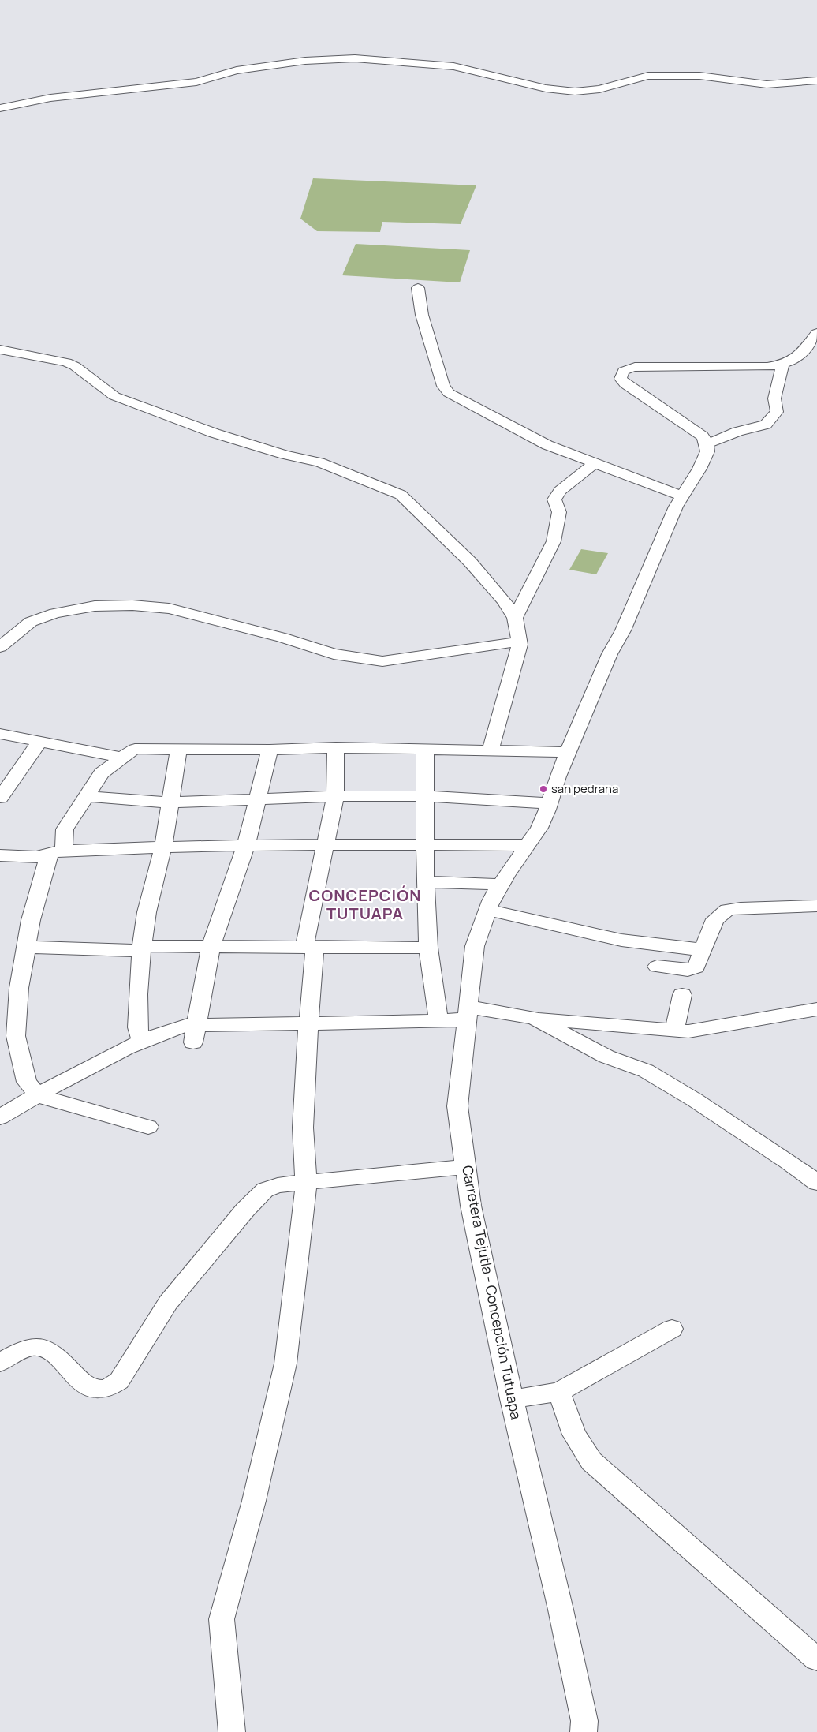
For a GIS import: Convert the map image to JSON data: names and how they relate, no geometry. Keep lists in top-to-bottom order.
{
  "streets": {
    "street": ["Carretera Tejutla - Concepción Tutuapa"]
  },
  "districts": ["CONCEPCIÓN TUTUAPA"],
  "places": ["san pedrana"]
}
